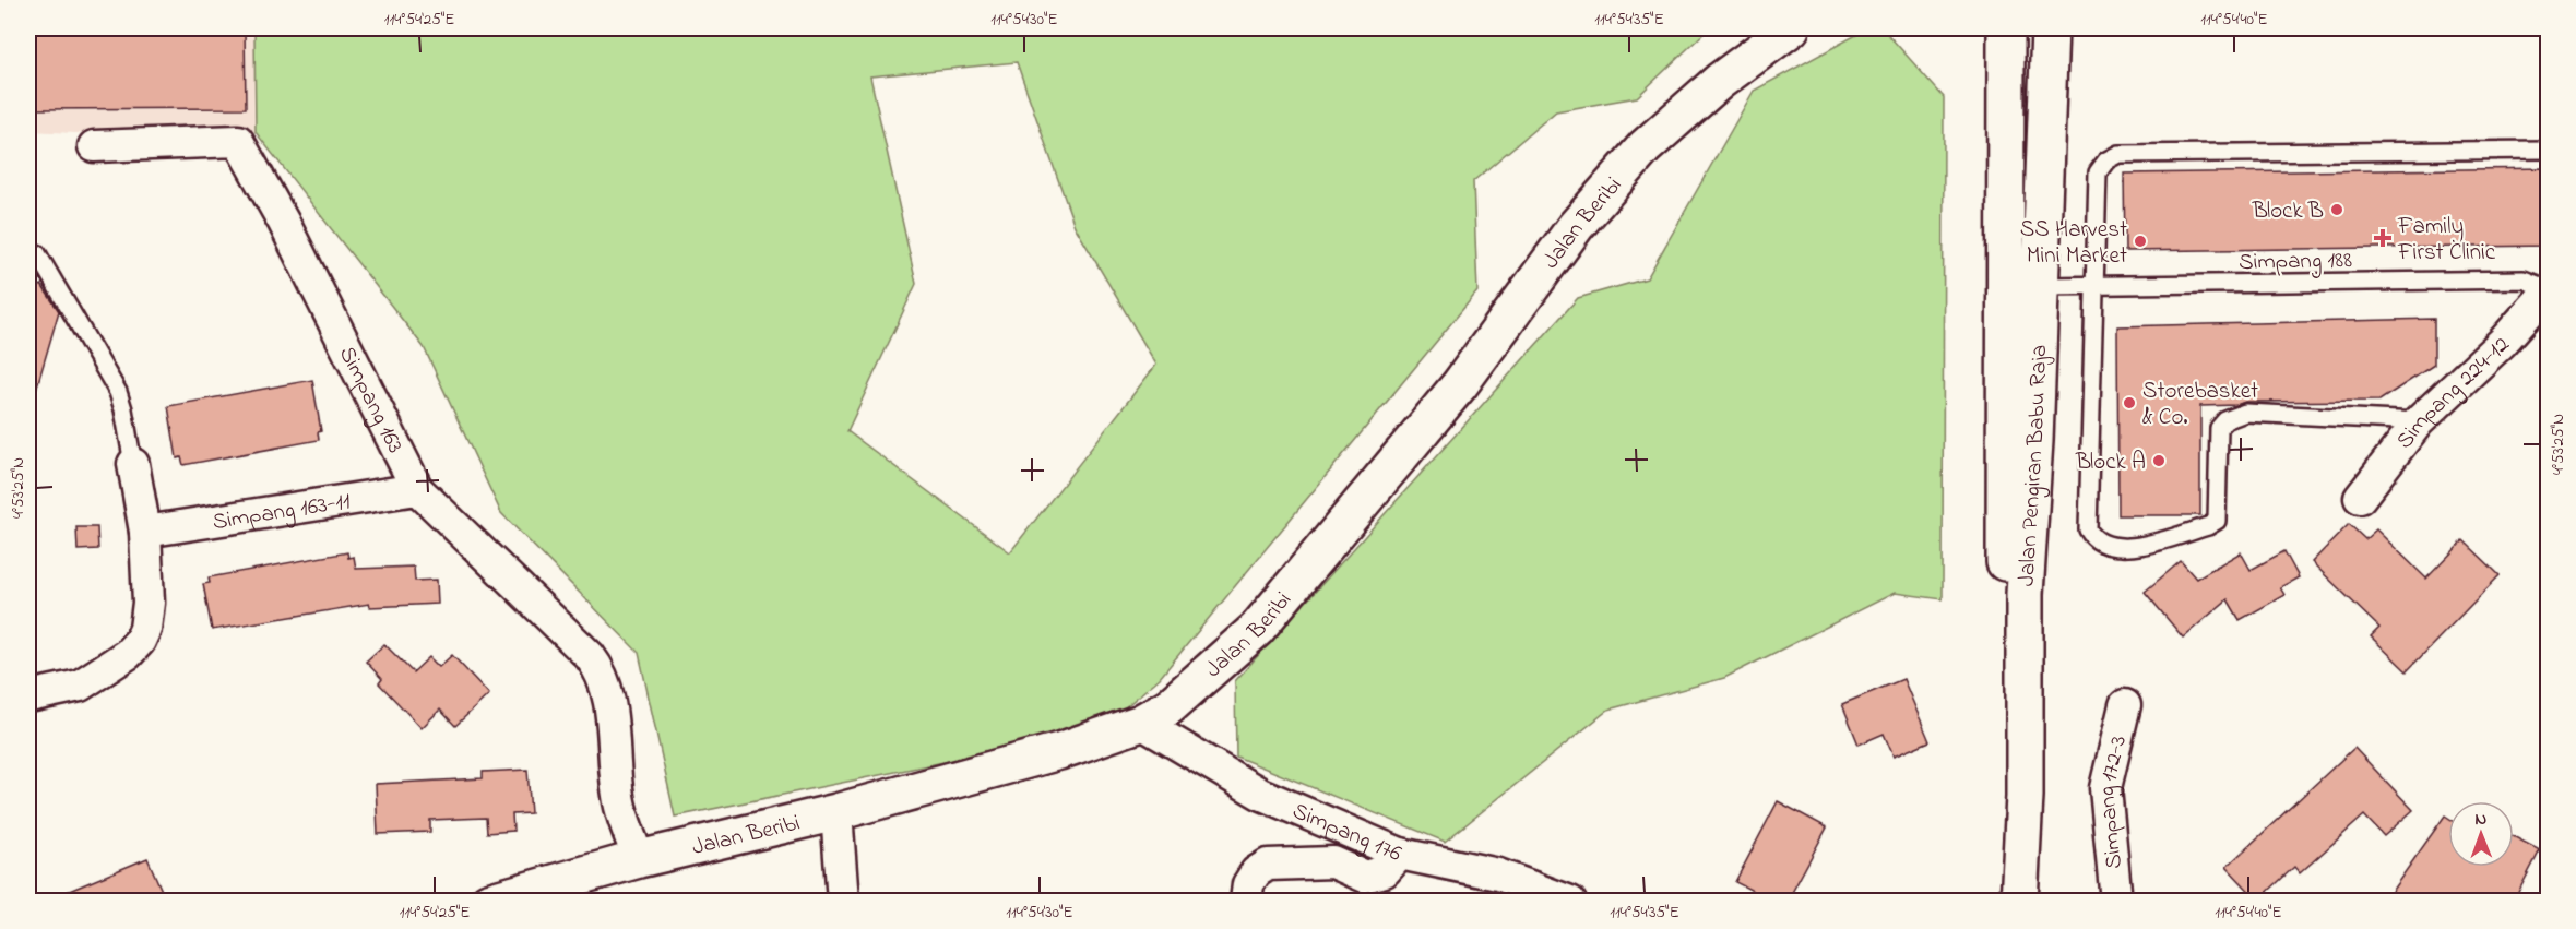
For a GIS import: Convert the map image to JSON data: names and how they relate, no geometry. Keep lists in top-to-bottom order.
{
  "streets": {
    "main road": ["Jalan Beribi", "Jalan Pengiran Babu Raja"],
    "street": [
      "Simpang 224-12",
      "Simpang 163",
      "Simpang 163-11",
      "Simpang 172-3",
      "Simpang 176"
    ],
    "lane": ["Simpang 188"]
  },
  "crossings": [
    ["Jalan Beribi", "Simpang 163"],
    ["Jalan Beribi", "Simpang 176"],
    ["Simpang 188", "Simpang 224-12"],
    ["Simpang 188", "Jalan Pengiran Babu Raja"],
    ["Simpang 163", "Simpang 163-11"]
  ],
  "places": {
    "other": [
      "Block B",
      "SS Harvest Mini Market",
      "Storebasket & Co.",
      "Block A"
    ],
    "health": ["Family First Clinic"]
  },
  "north": "top",
  "coordinates": [
    "114°54'25\"E",
    "114°54'30\"E",
    "114°54'35\"E",
    "114°54'40\"E",
    "4°53'25\"N"
  ]
}
